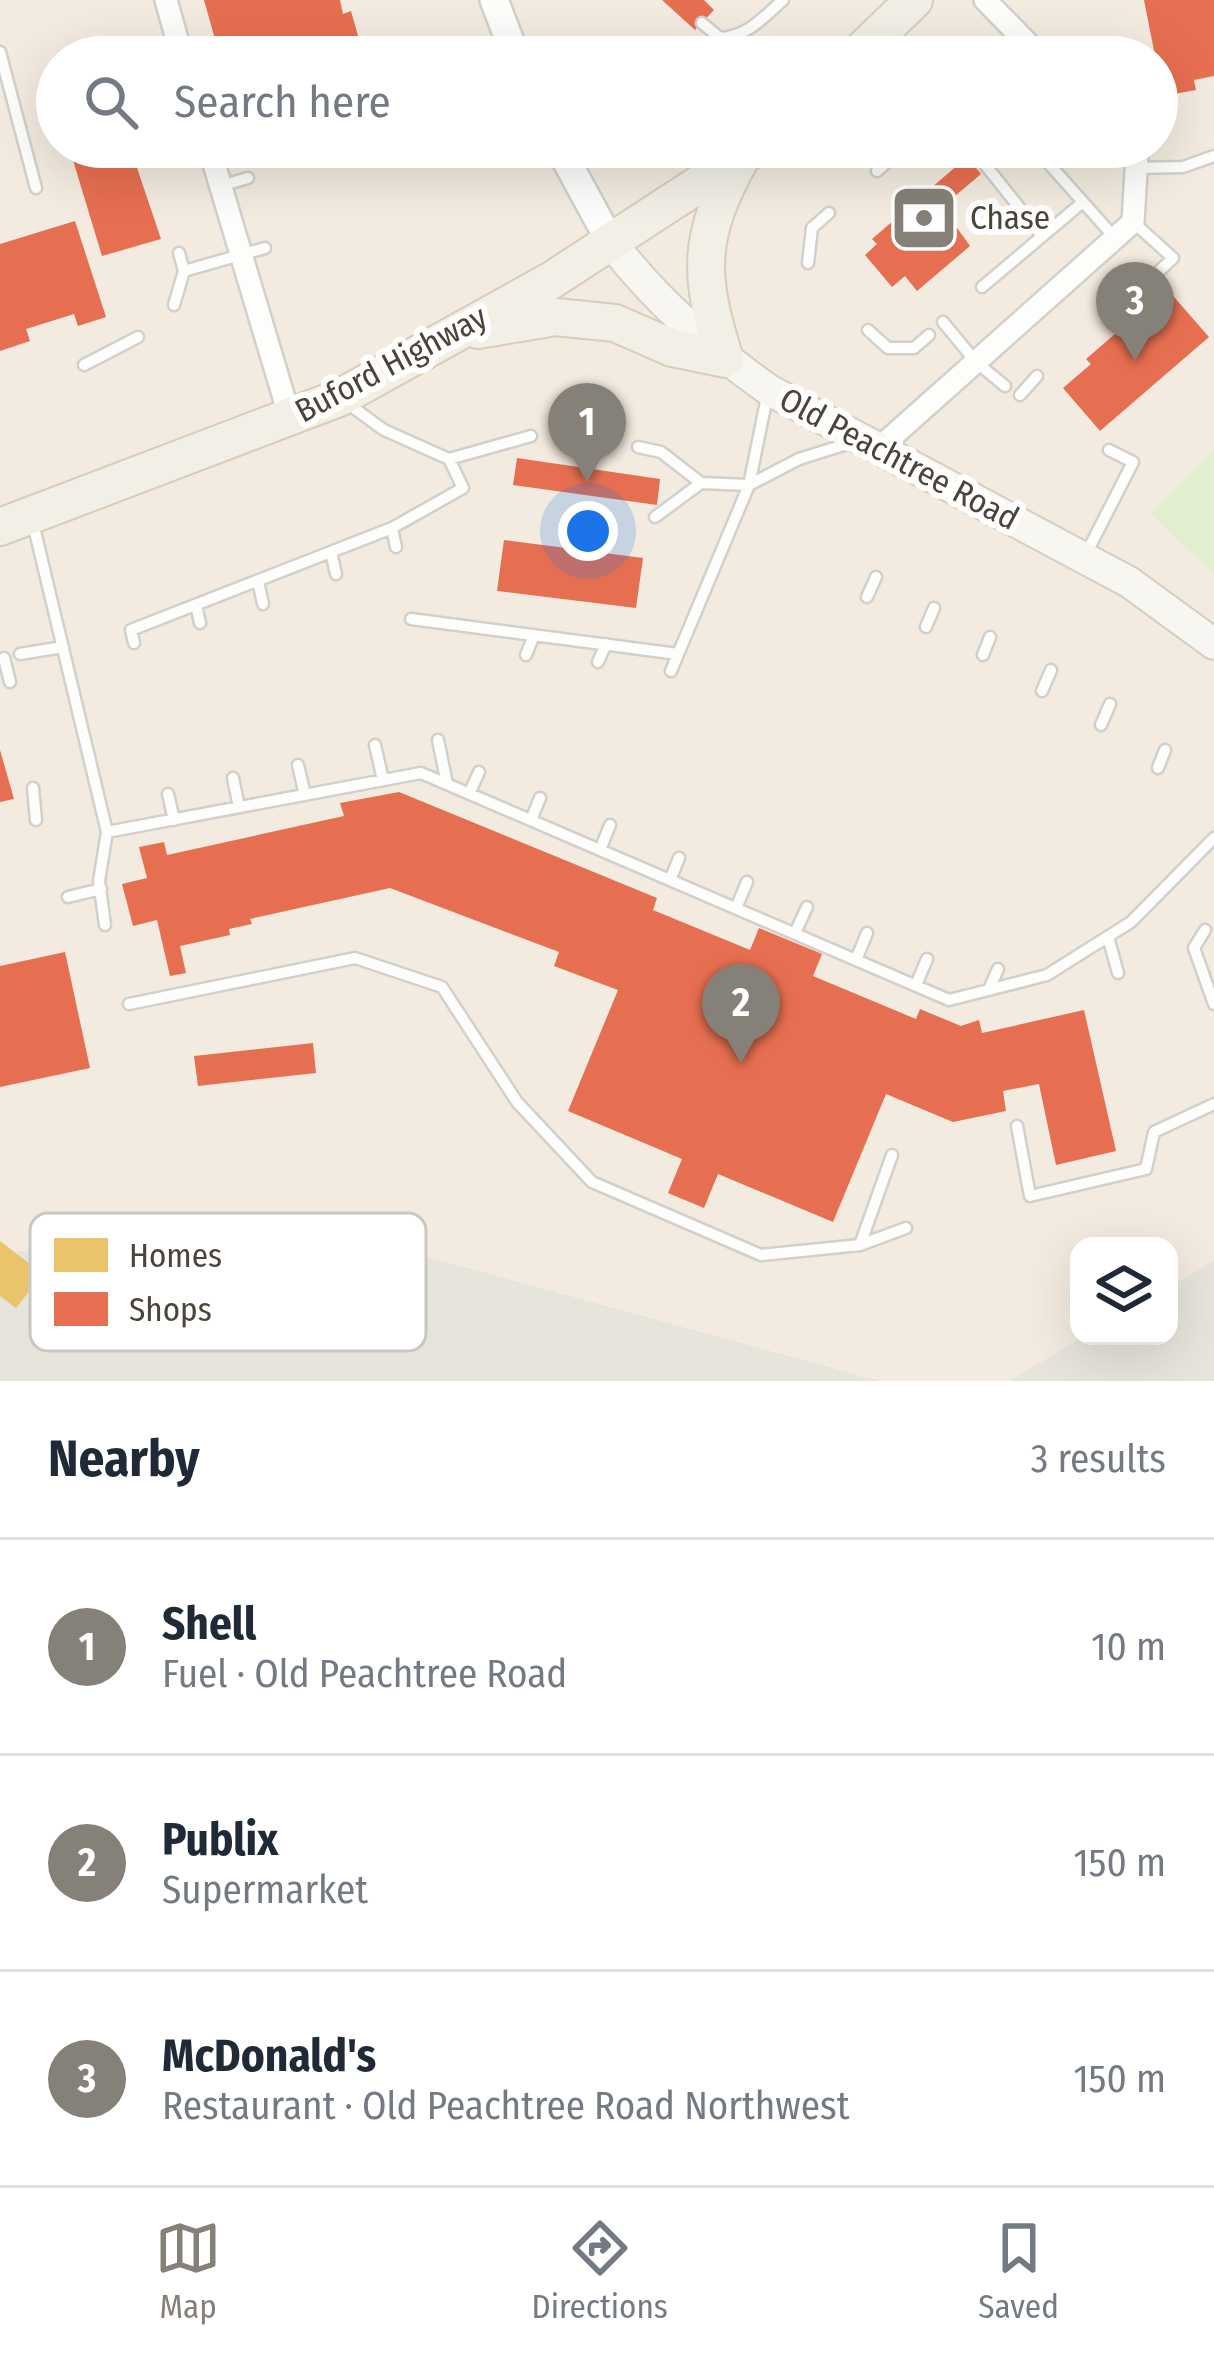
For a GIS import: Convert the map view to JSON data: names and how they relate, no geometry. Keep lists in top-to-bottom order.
{
  "streets": {
    "main road": ["Buford Highway", "Old Peachtree Road"]
  },
  "crossings": [
    ["Buford Highway", "Old Peachtree Road"]
  ],
  "places": {
    "bank": ["Chase"]
  },
  "legend": ["Homes", "Shops"],
  "page": {
    "search": "Search here",
    "pins": ["3", "1", "2"],
    "heading": ["Nearby", "3 results"],
    "list": [
      {
        "mark": "1",
        "name": "Shell",
        "note": "Fuel · Old Peachtree Road",
        "value": "10 m"
      },
      {
        "mark": "2",
        "name": "Publix",
        "note": "Supermarket",
        "value": "150 m"
      },
      {
        "mark": "3",
        "name": "McDonald's",
        "note": "Restaurant · Old Peachtree Road Northwest",
        "value": "150 m"
      }
    ],
    "nav": ["Map", "Directions", "Saved"]
  }
}
